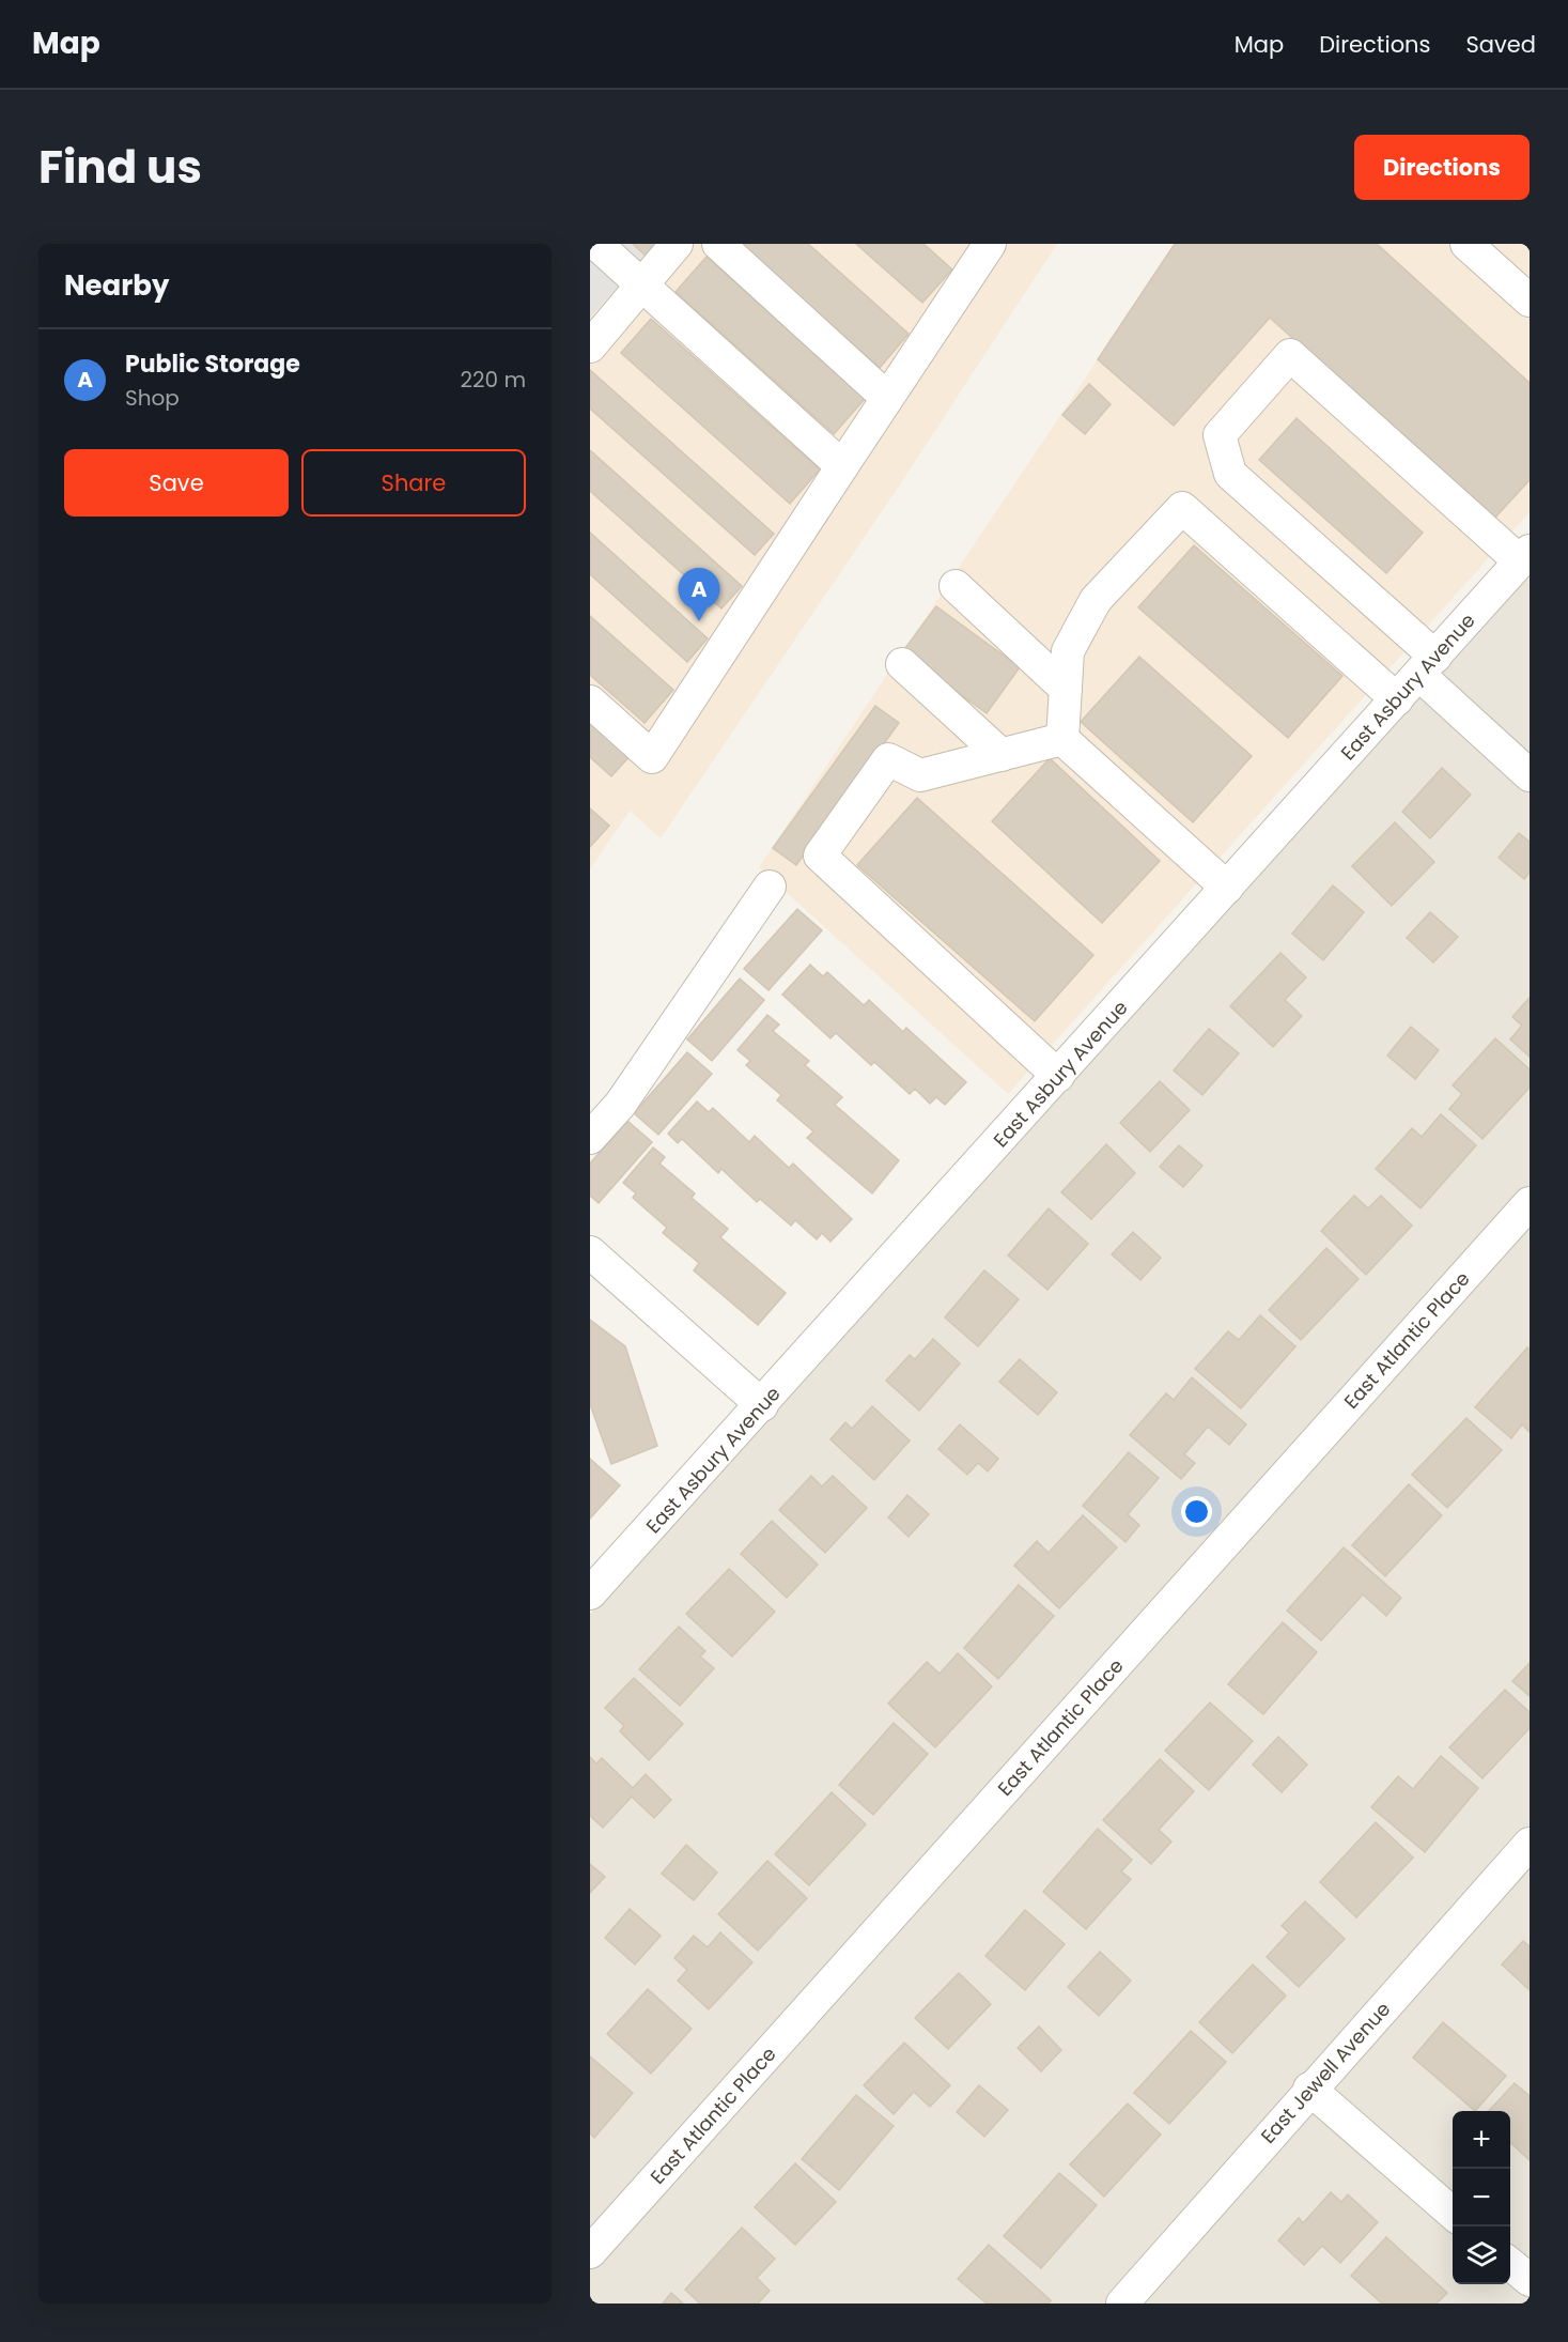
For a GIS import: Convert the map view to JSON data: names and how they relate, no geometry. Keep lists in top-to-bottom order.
{
  "streets": {
    "street": ["East Asbury Avenue", "East Atlantic Place", "East Jewell Avenue"]
  },
  "page": {
    "header": "Map",
    "nav": ["Map", "Directions", "Saved"],
    "title": "Find us",
    "buttons": [
      "Directions",
      ["Save", "Share"]
    ],
    "heading": "Nearby",
    "list": [
      {
        "mark": "A",
        "name": "Public Storage",
        "note": "Shop",
        "value": "220 m"
      }
    ],
    "pins": "A",
    "map_buttons": ["+", "−"]
  }
}
